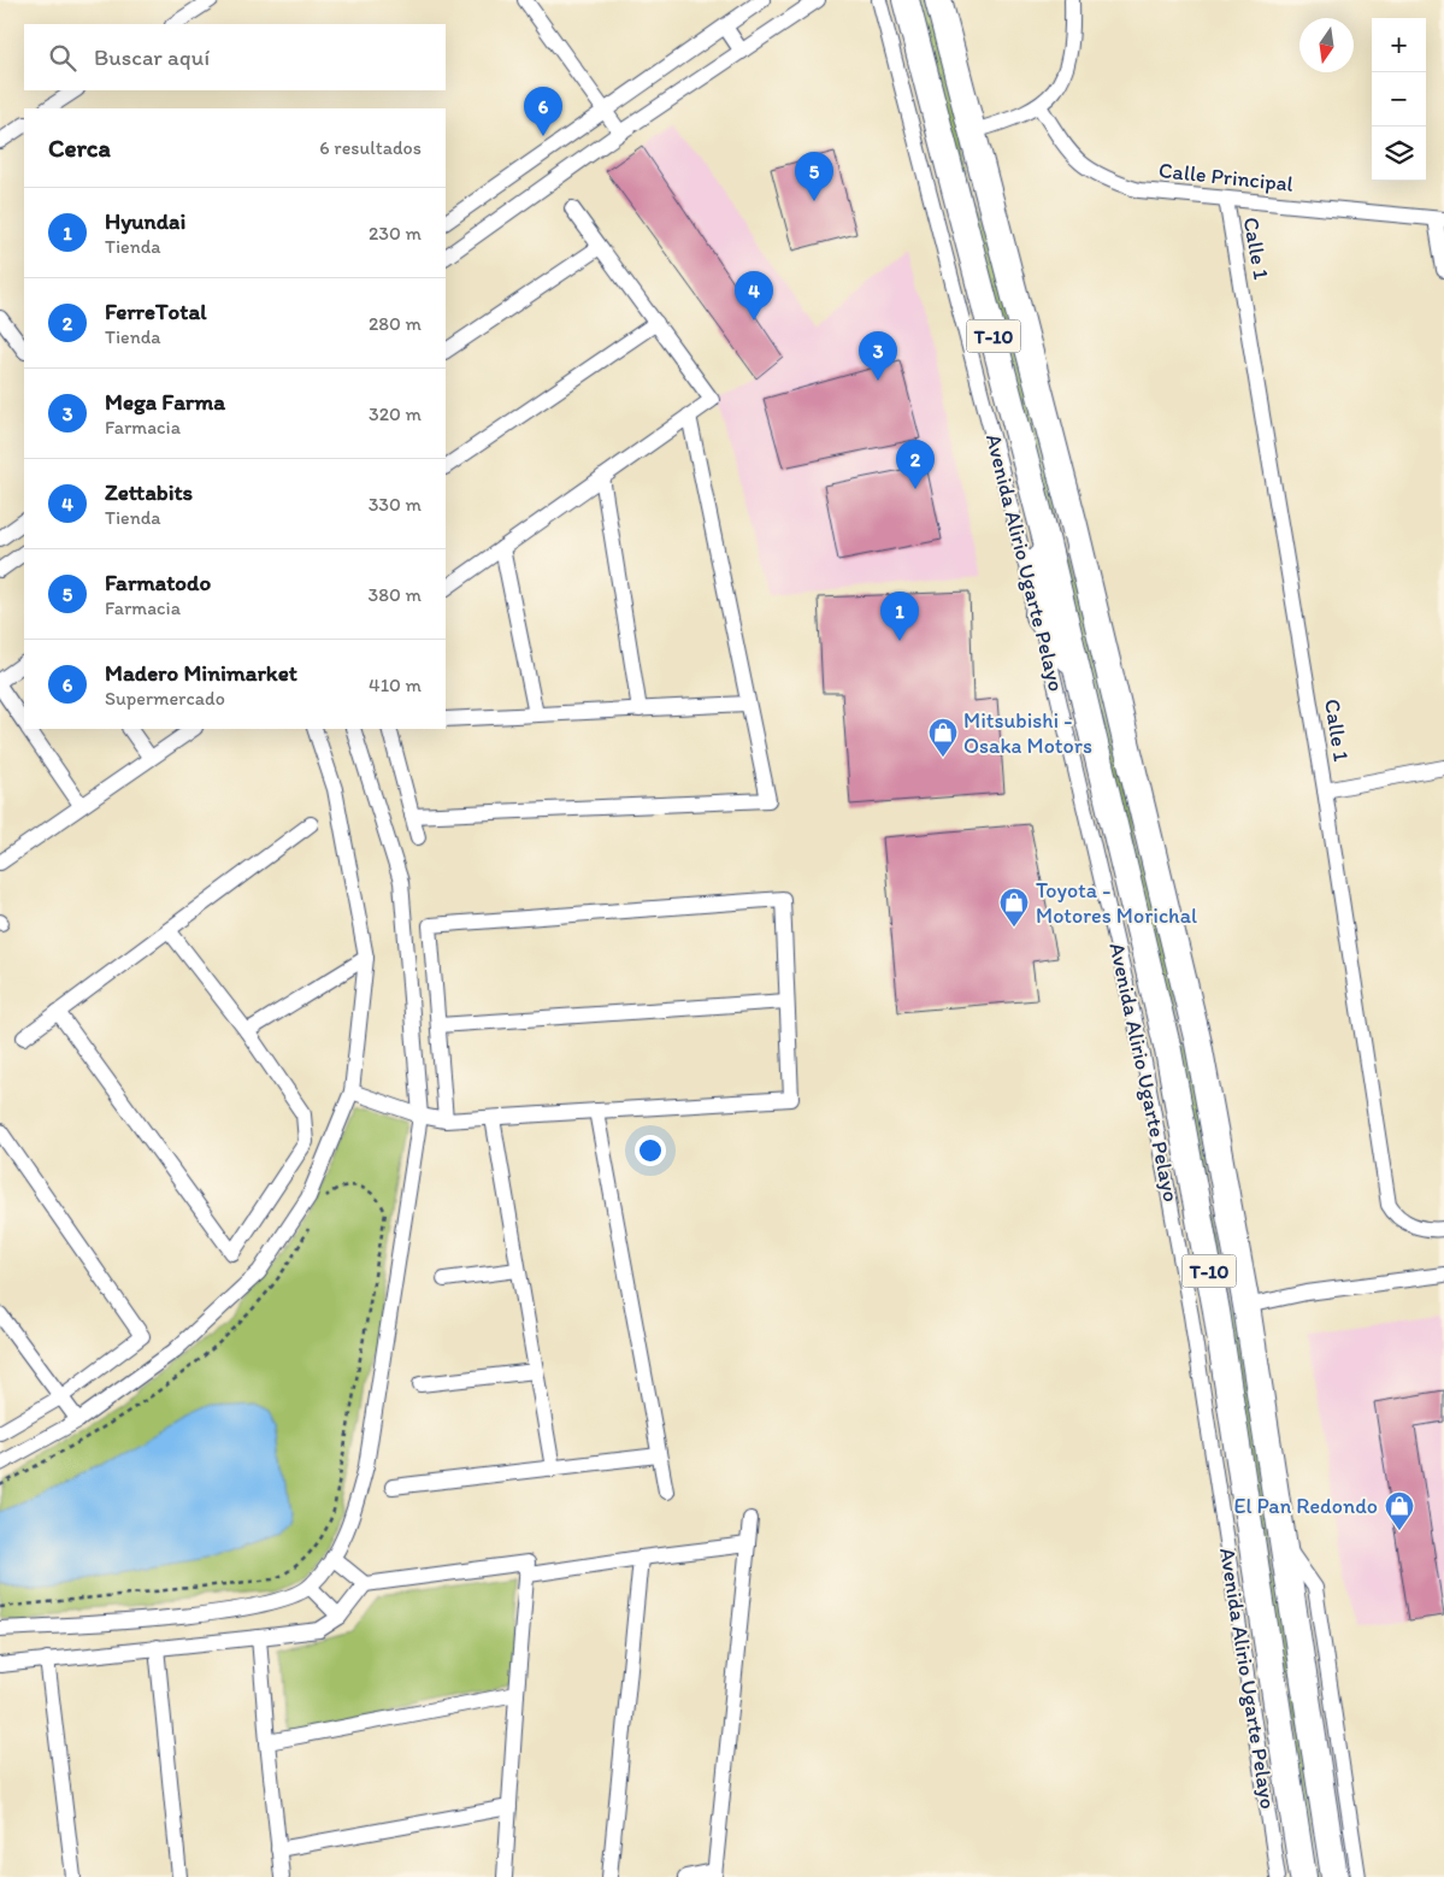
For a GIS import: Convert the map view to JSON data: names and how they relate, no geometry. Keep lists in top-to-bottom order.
{
  "streets": {
    "highway": ["T-10", "Avenida Alirio Ugarte Pelayo"],
    "street": ["Calle Principal", "Calle 1"]
  },
  "crossings": [
    ["Calle Principal", "Calle 1"]
  ],
  "places": {
    "shop": ["Mitsubishi - Osaka Motors", "Toyota - Motores Morichal", "El Pan Redondo"]
  },
  "north": "bottom",
  "page": {
    "map_buttons": ["+", "−"],
    "search": "Buscar aquí",
    "pins": [
      "6",
      "5",
      "4",
      "3",
      "2",
      "1"
    ],
    "heading": ["Cerca", "6 resultados"],
    "list": [
      {
        "mark": "1",
        "name": "Hyundai",
        "note": "Tienda",
        "value": "230 m"
      },
      {
        "mark": "2",
        "name": "FerreTotal",
        "note": "Tienda",
        "value": "280 m"
      },
      {
        "mark": "3",
        "name": "Mega Farma",
        "note": "Farmacia",
        "value": "320 m"
      },
      {
        "mark": "4",
        "name": "Zettabits",
        "note": "Tienda",
        "value": "330 m"
      },
      {
        "mark": "5",
        "name": "Farmatodo",
        "note": "Farmacia",
        "value": "380 m"
      },
      {
        "mark": "6",
        "name": "Madero Minimarket",
        "note": "Supermercado",
        "value": "410 m"
      }
    ]
  }
}
